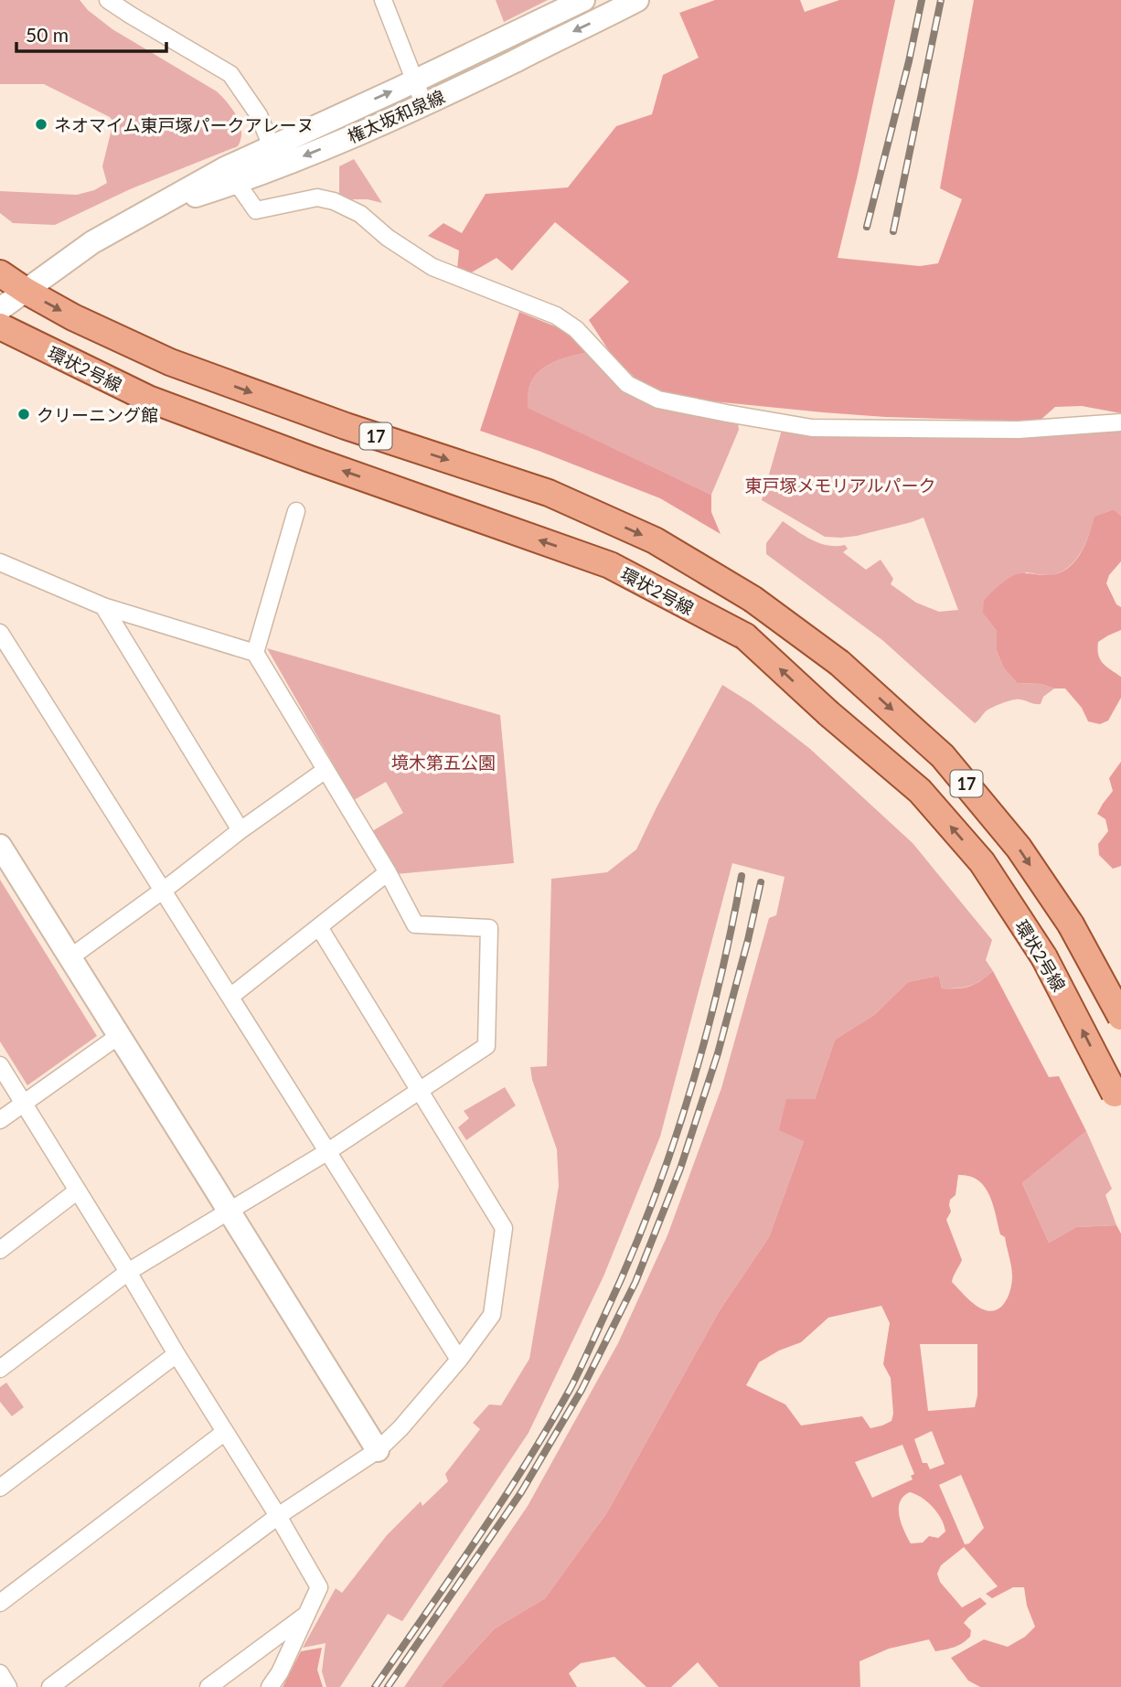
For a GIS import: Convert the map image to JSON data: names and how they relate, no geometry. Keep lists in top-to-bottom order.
{
  "streets": {
    "main road": ["環状2号線", "17"],
    "street": ["権太坂和泉線"]
  },
  "crossings": [
    ["権太坂和泉線", "17"]
  ],
  "parks": ["東戸塚メモリアルパーク", "境木第五公園"],
  "places": ["ネオマイム東戸塚パークアレーヌ", "クリーニング館"],
  "scale_bar": "50 m"
}
